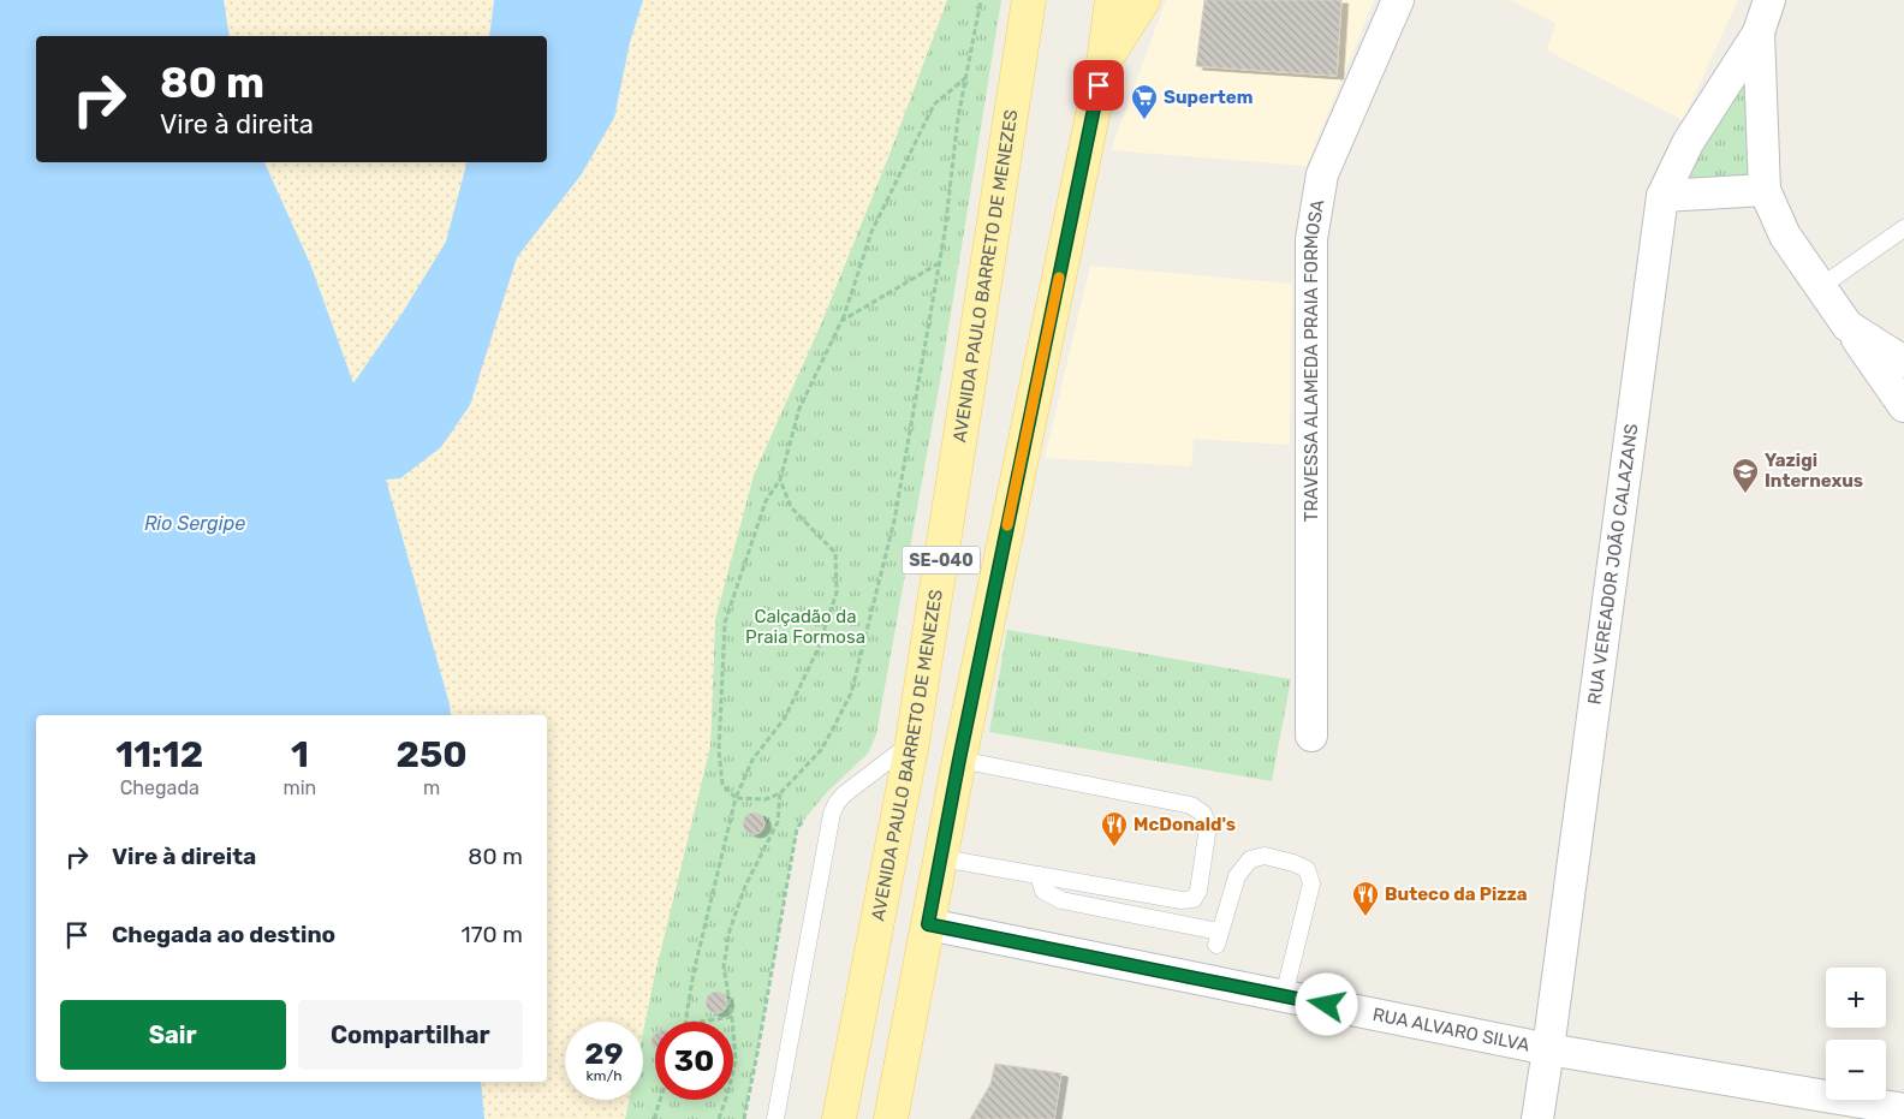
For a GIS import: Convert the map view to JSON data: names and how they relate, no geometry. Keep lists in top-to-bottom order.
{
  "streets": {
    "main road": ["AVENIDA PAULO BARRETO DE MENEZES", "SE-040"],
    "street": ["TRAVESSA ALAMEDA PRAIA FORMOSA", "RUA VEREADOR JOÃO CALAZANS", "RUA ALVARO SILVA"]
  },
  "crossings": [
    ["SE-040", "RUA ALVARO SILVA"],
    ["RUA VEREADOR JOÃO CALAZANS", "RUA ALVARO SILVA"]
  ],
  "water": ["Rio Sergipe"],
  "parks": ["Calçadão da Praia Formosa"],
  "places": {
    "supermarket": ["Supertem"],
    "school or university": ["Yazigi Internexus"],
    "restaurant": ["McDonald's", "Buteco da Pizza"]
  },
  "page": {
    "turn": ["80 m", "Vire à direita"],
    "eta": [
      "11:12",
      "Chegada",
      "1",
      "min",
      "250",
      "m"
    ],
    "list": [
      {
        "name": "Vire à direita",
        "value": "80 m"
      },
      {
        "name": "Chegada ao destino",
        "value": "170 m"
      }
    ],
    "map_buttons": ["+", "−"],
    "buttons": ["Sair", "Compartilhar"],
    "speed": "29 km/h",
    "limit": "30"
  }
}
